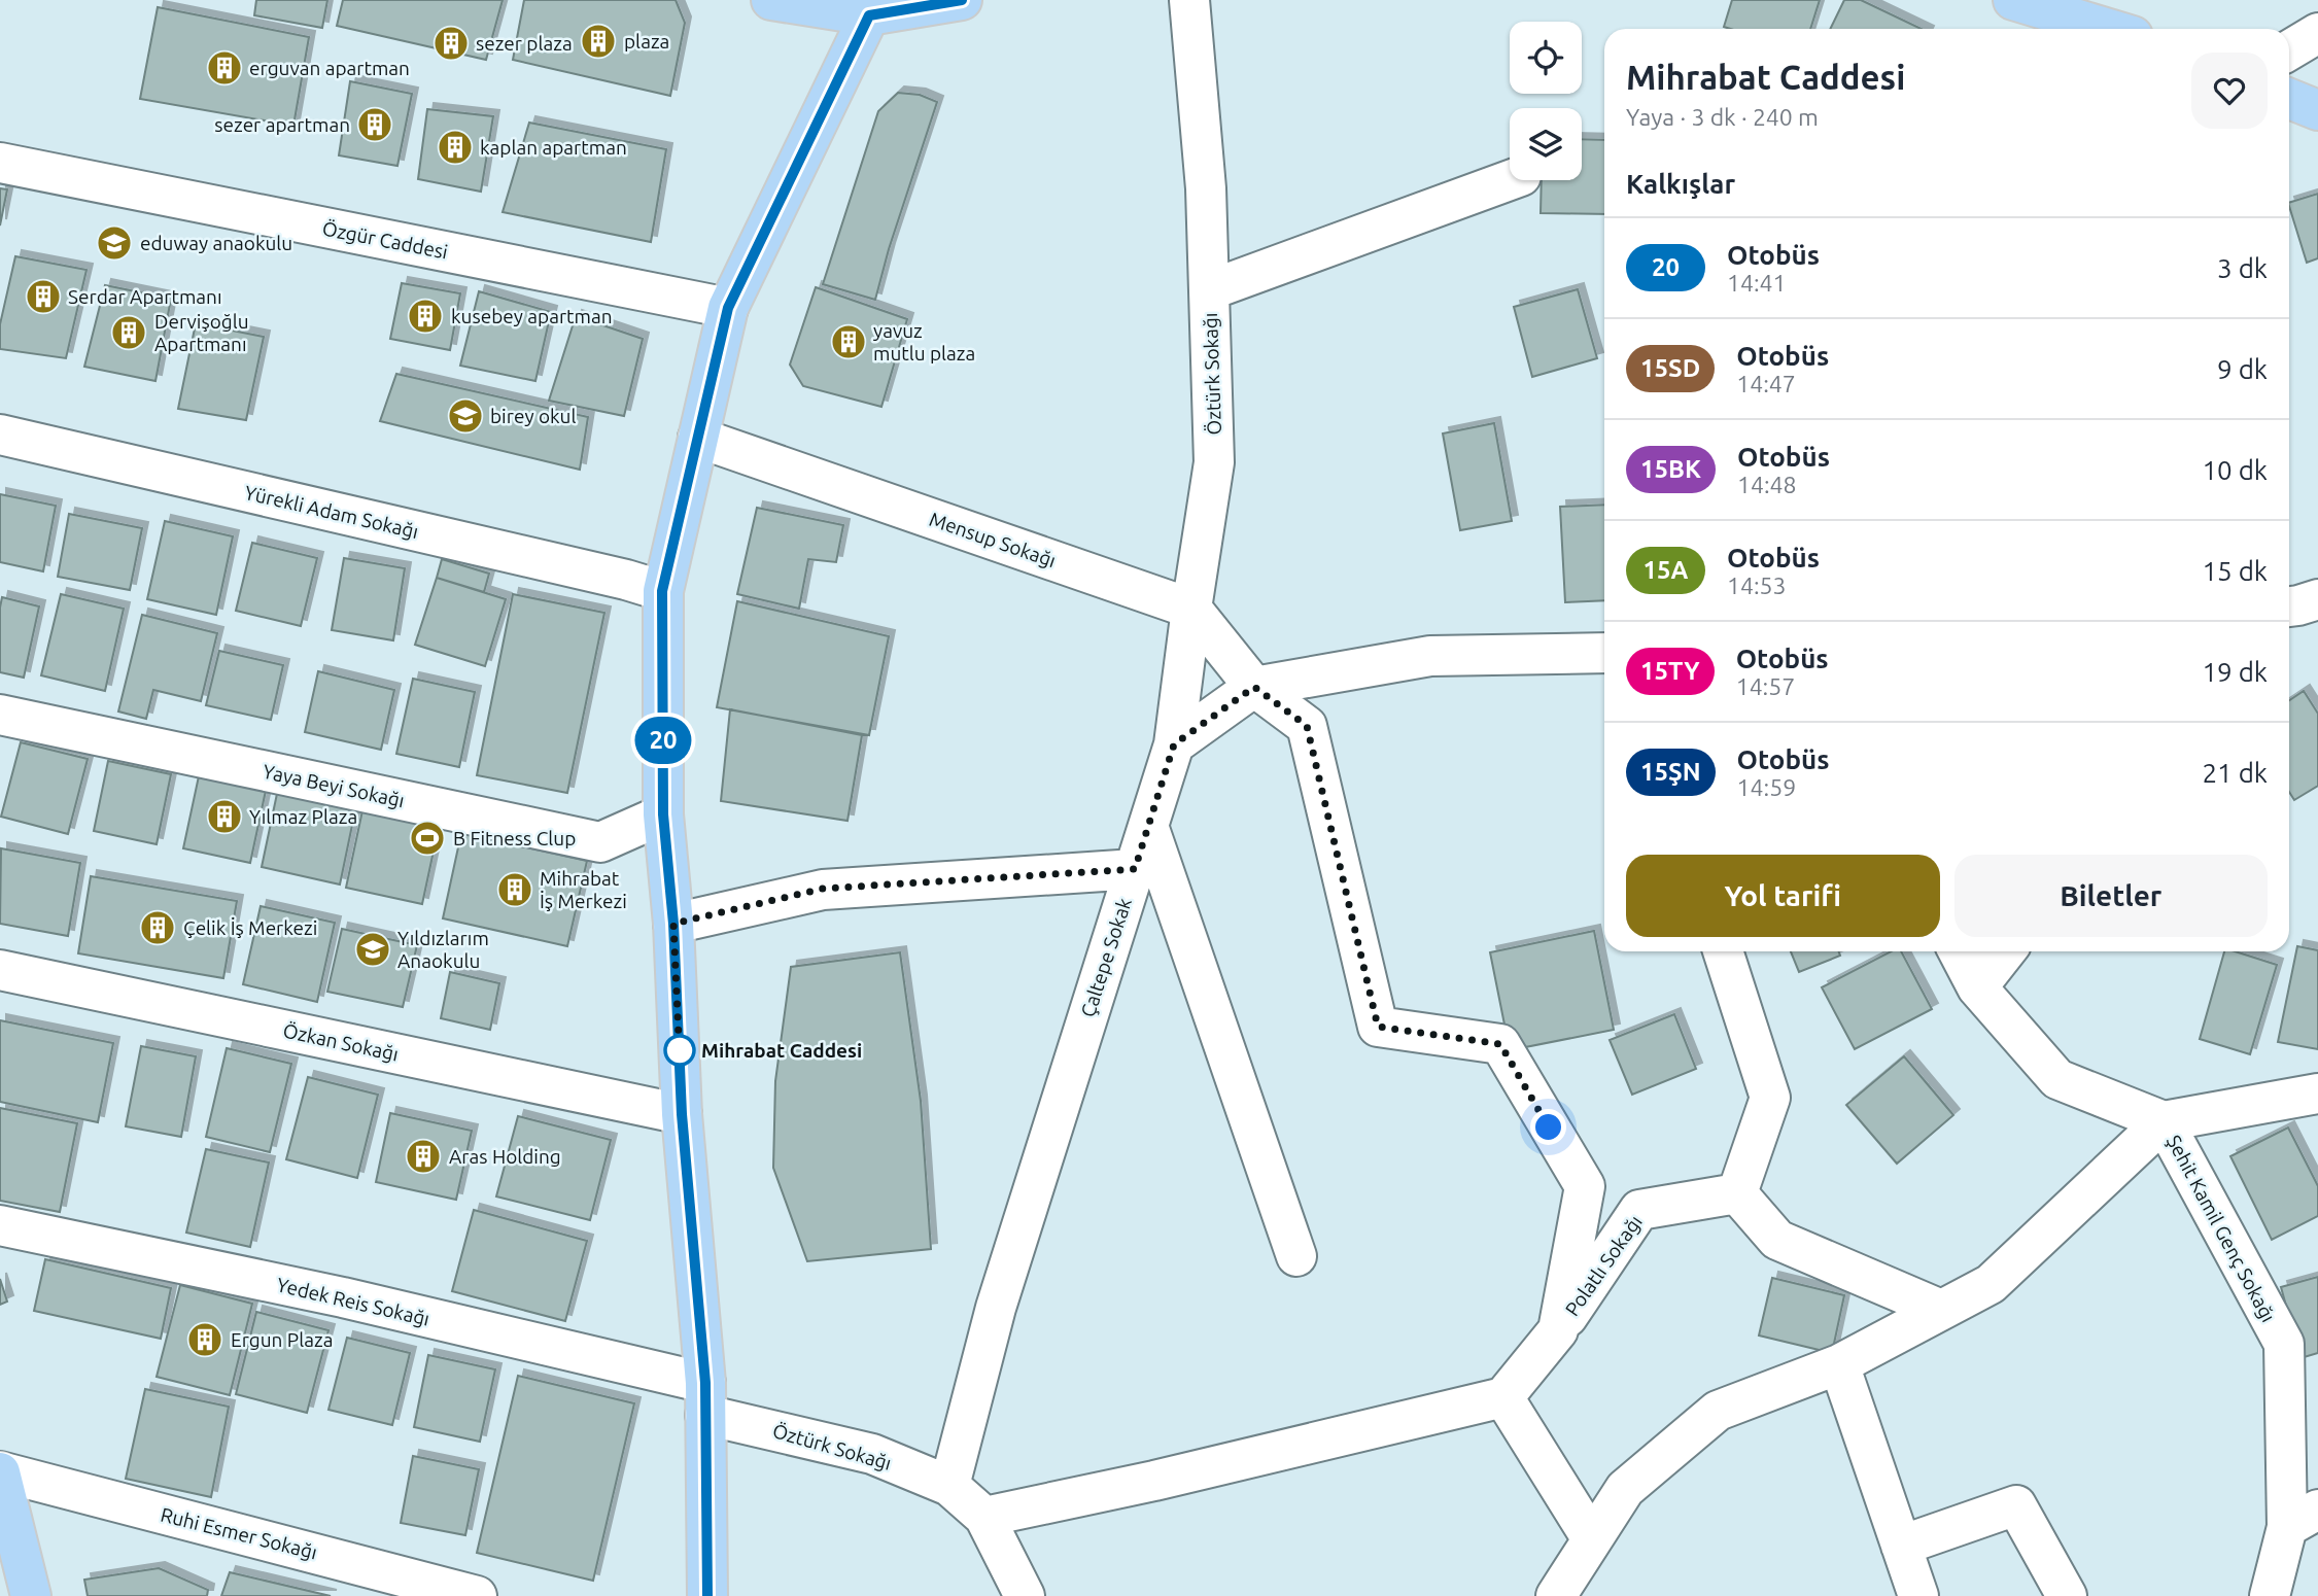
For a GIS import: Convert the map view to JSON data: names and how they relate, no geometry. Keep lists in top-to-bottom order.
{
  "streets": {
    "street": [
      "Özgür Caddesi",
      "Öztürk Sokağı",
      "Yürekli Adam Sokağı",
      "Mensup Sokağı",
      "Yaya Beyi Sokağı",
      "Çaltepe Sokak",
      "Özkan Sokağı",
      "Şehit Kamil Genç Sokağı",
      "Polatlı Sokağı",
      "Yedek Reis Sokağı",
      "Ruhi Esmer Sokağı"
    ]
  },
  "crossings": [
    ["Öztürk Sokağı", "Mensup Sokağı"],
    ["Öztürk Sokağı", "Çaltepe Sokak"],
    ["Öztürk Sokağı", "Yedek Reis Sokağı"]
  ],
  "places": {
    "building": [
      "plaza",
      "sezer plaza",
      "erguvan apartman",
      "sezer apartman",
      "kaplan apartman",
      "Serdar Apartmanı",
      "kusebey apartman",
      "Dervişoğlu Apartmanı",
      "yavuz mutlu plaza",
      "Yılmaz Plaza",
      "Mihrabat İş Merkezi",
      "Çelik İş Merkezi",
      "Aras Holding",
      "Ergun Plaza"
    ],
    "school or university": ["eduway anaokulu", "birey okul", "Yıldızlarım Anaokulu"],
    "sports": ["B Fitness Clup"],
    "other": ["Mihrabat Caddesi"]
  },
  "lines": ["bus line 20"],
  "page": {
    "on_map": "20",
    "heading": [
      ["Mihrabat Caddesi", "Yaya · 3 dk · 240 m"],
      "Kalkışlar"
    ],
    "list": [
      {
        "mark": "20",
        "name": "Otobüs",
        "note": "14:41",
        "value": "3 dk"
      },
      {
        "mark": "15SD",
        "name": "Otobüs",
        "note": "14:47",
        "value": "9 dk"
      },
      {
        "mark": "15BK",
        "name": "Otobüs",
        "note": "14:48",
        "value": "10 dk"
      },
      {
        "mark": "15A",
        "name": "Otobüs",
        "note": "14:53",
        "value": "15 dk"
      },
      {
        "mark": "15TY",
        "name": "Otobüs",
        "note": "14:57",
        "value": "19 dk"
      },
      {
        "mark": "15ŞN",
        "name": "Otobüs",
        "note": "14:59",
        "value": "21 dk"
      }
    ],
    "buttons": ["Yol tarifi", "Biletler"]
  }
}
